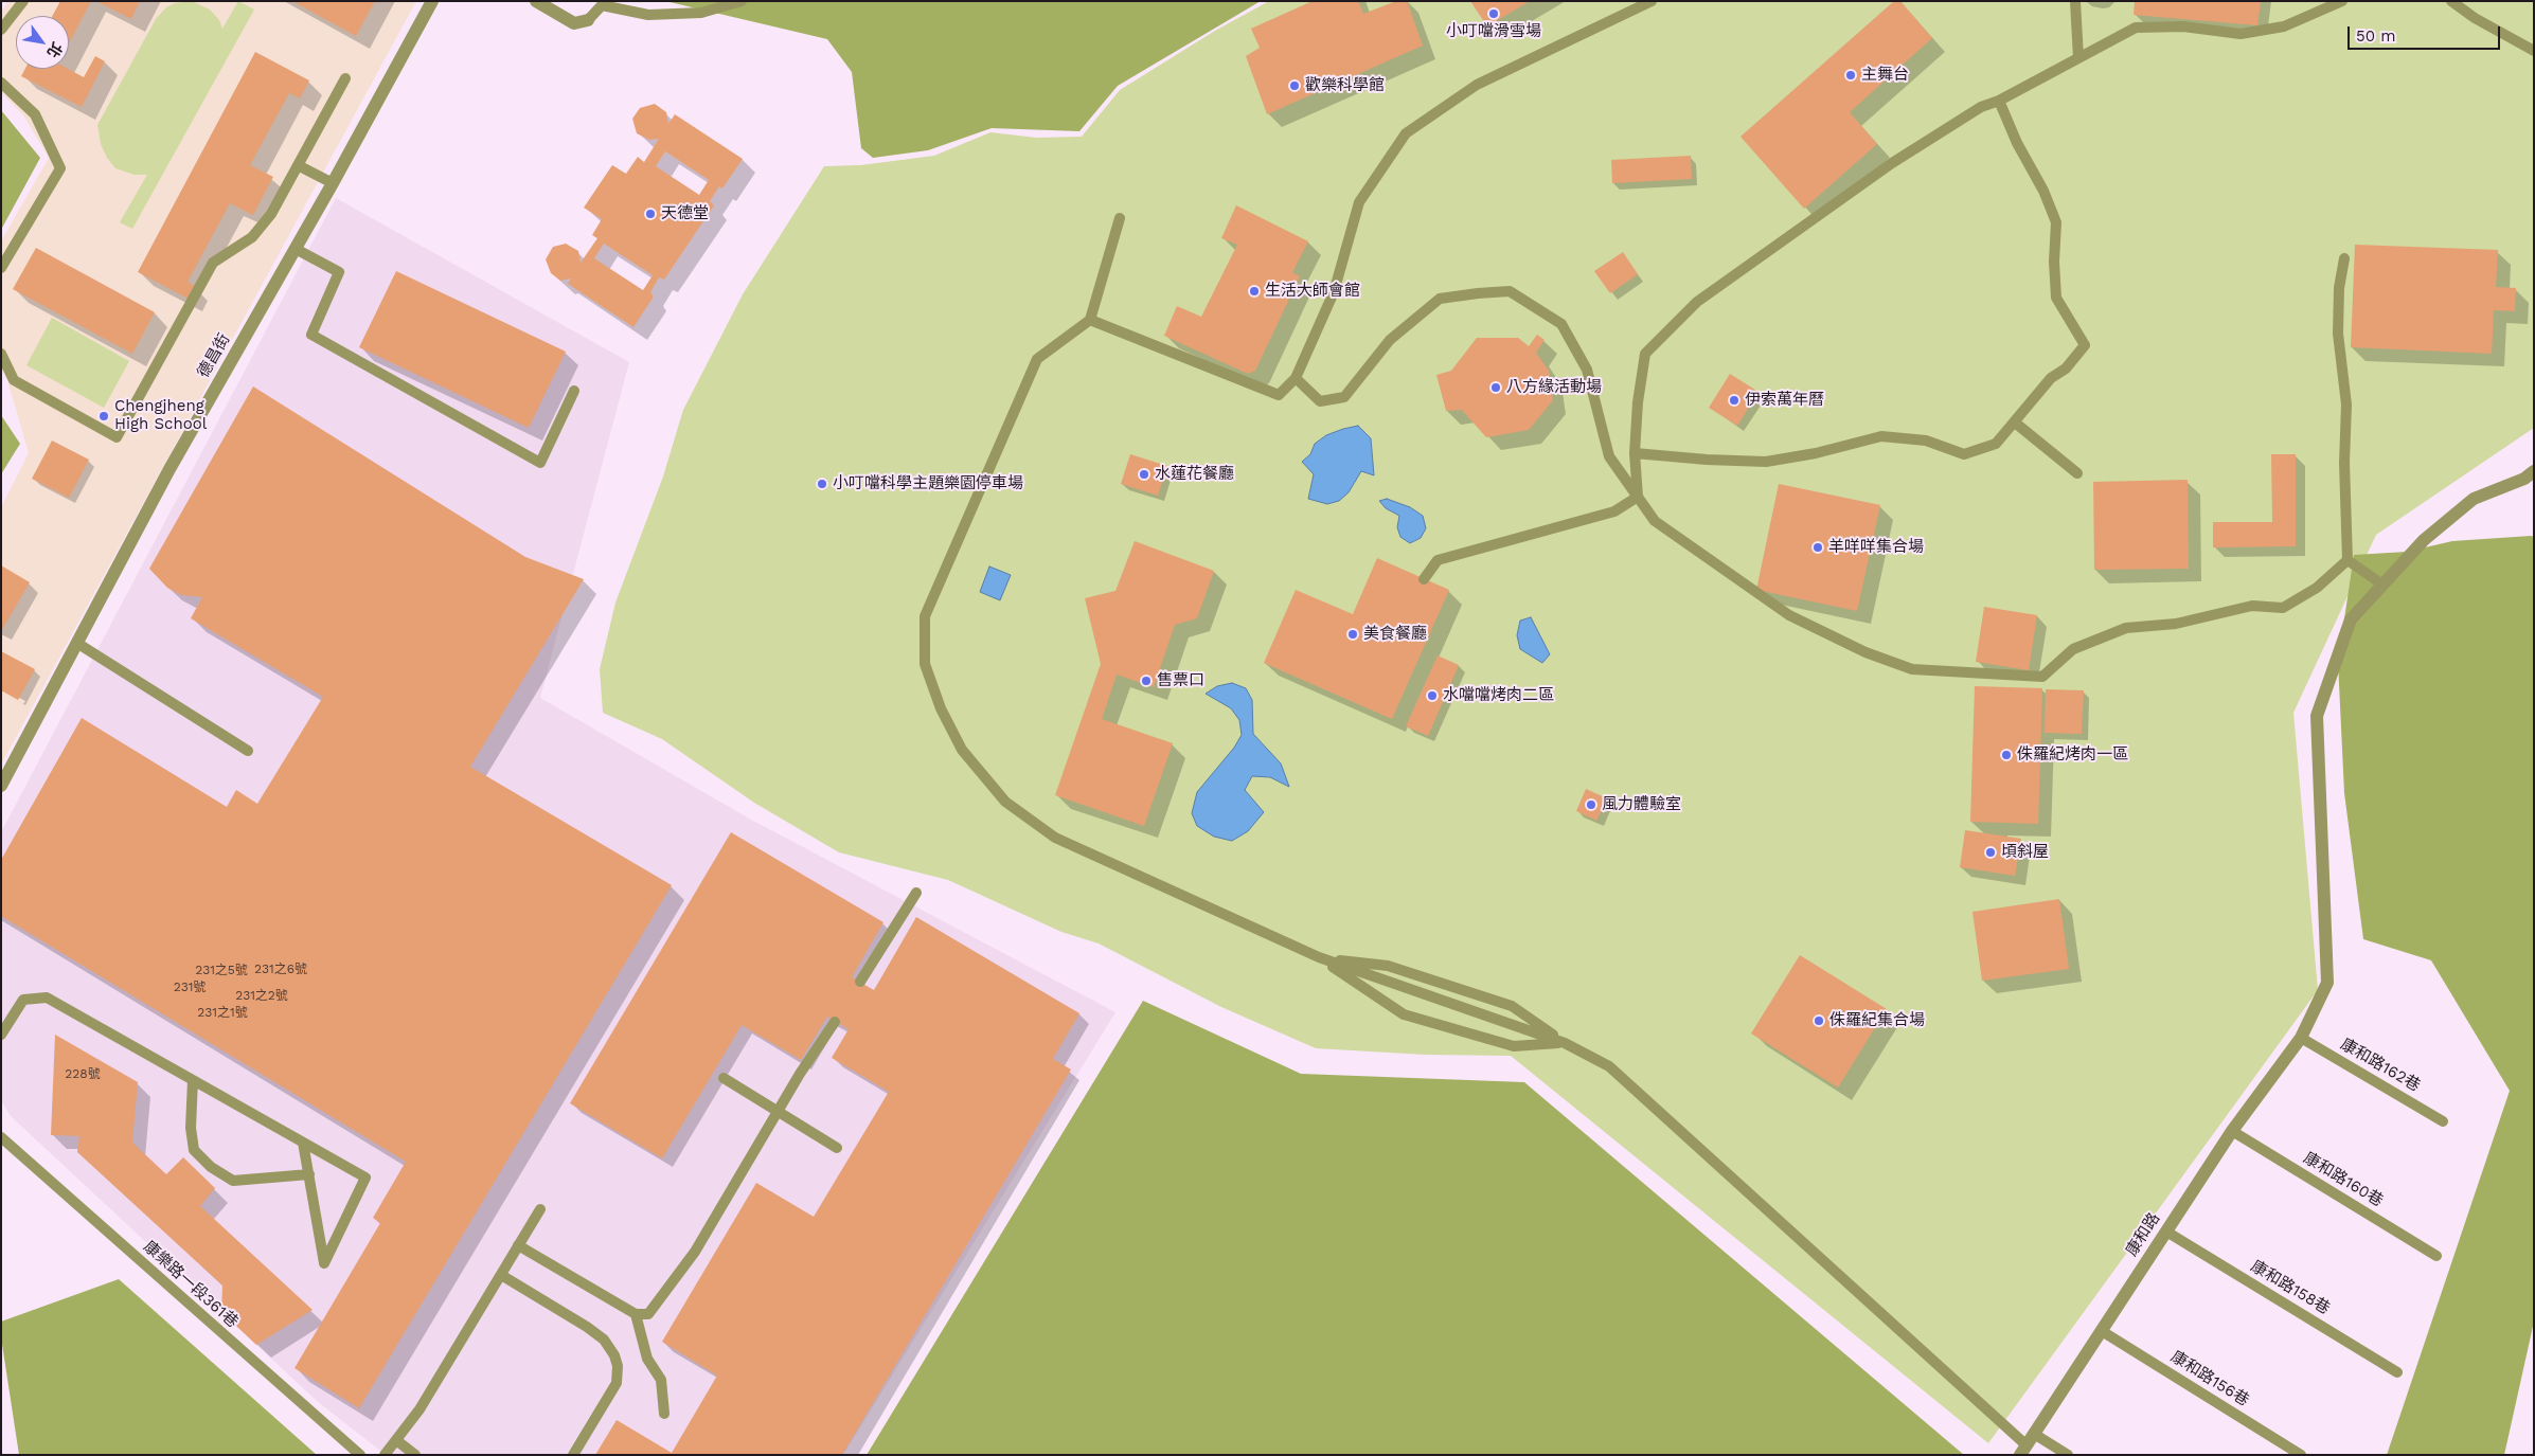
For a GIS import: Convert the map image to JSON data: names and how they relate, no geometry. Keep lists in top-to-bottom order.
{
  "streets": {
    "street": ["德昌街", "康和路"],
    "lane": [
      "康和路162巷",
      "康和路160巷",
      "康樂路一段361巷",
      "康和路158巷",
      "康和路156巷"
    ]
  },
  "crossings": [
    ["康和路162巷", "康和路"],
    ["康和路160巷", "康和路"],
    ["康和路", "康和路158巷"],
    ["康和路", "康和路156巷"]
  ],
  "places": [
    "小叮噹滑雪場",
    "主舞台",
    "歡樂科學館",
    "天德堂",
    "生活大師會館",
    "八方緣活動場",
    "伊索萬年曆",
    "Chengjheng High School",
    "水蓮花餐廳",
    "小叮噹科學主題樂園停車場",
    "羊咩咩集合場",
    "美食餐廳",
    "售票口",
    "水噹噹烤肉二區",
    "侏羅紀烤肉一區",
    "風力體驗室",
    "頃斜屋",
    "侏羅紀集合場"
  ],
  "house_numbers": [
    "231之6號",
    "231之5號",
    "231號",
    "231之2號",
    "231之1號",
    "228號"
  ],
  "scale_bar": "50 m",
  "north": "bottom right"
}
